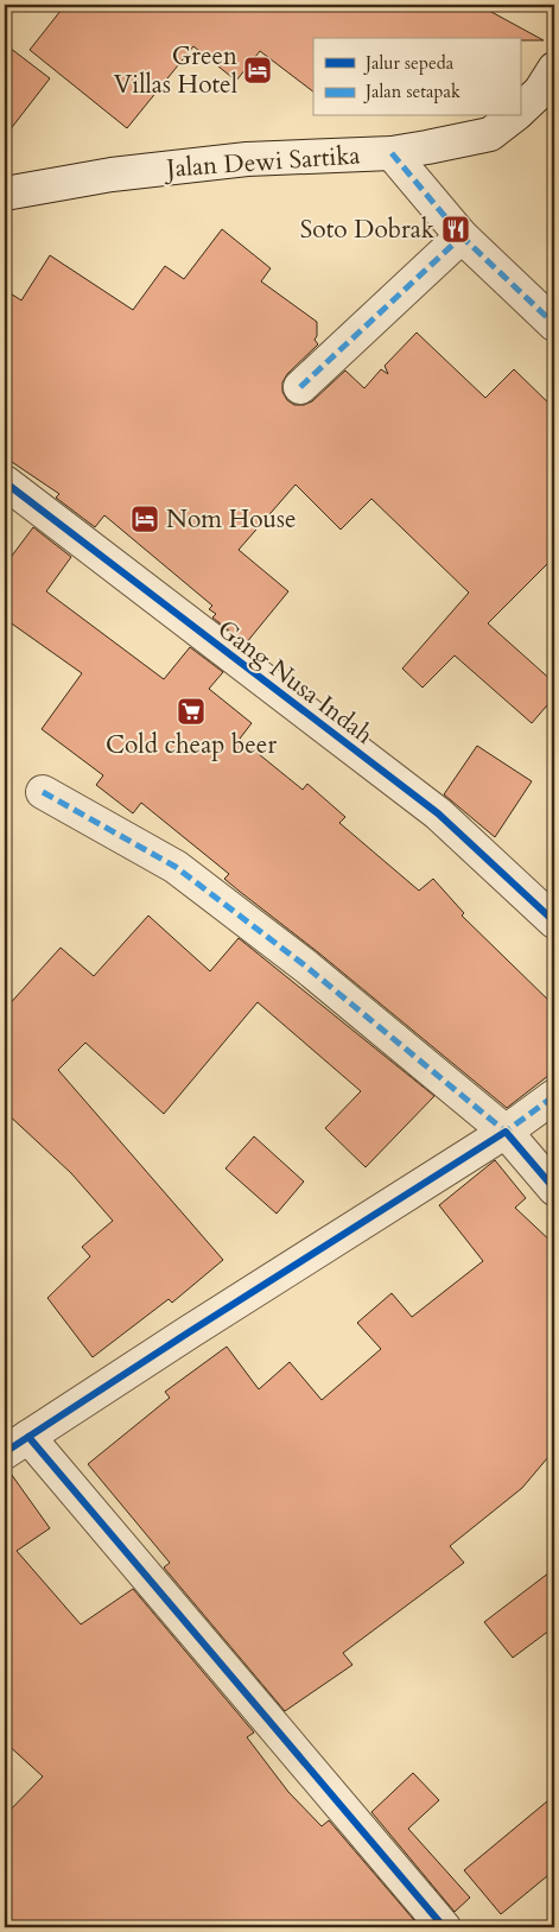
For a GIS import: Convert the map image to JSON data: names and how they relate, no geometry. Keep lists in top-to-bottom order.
{
  "streets": {
    "street": ["Jalan Dewi Sartika", "Gang Nusa Indah"]
  },
  "places": {
    "hotel": ["Green Villas Hotel", "Nom House"],
    "restaurant": ["Soto Dobrak"],
    "supermarket": ["Cold cheap beer"]
  },
  "legend": ["Jalur sepeda", "Jalan setapak"]
}
